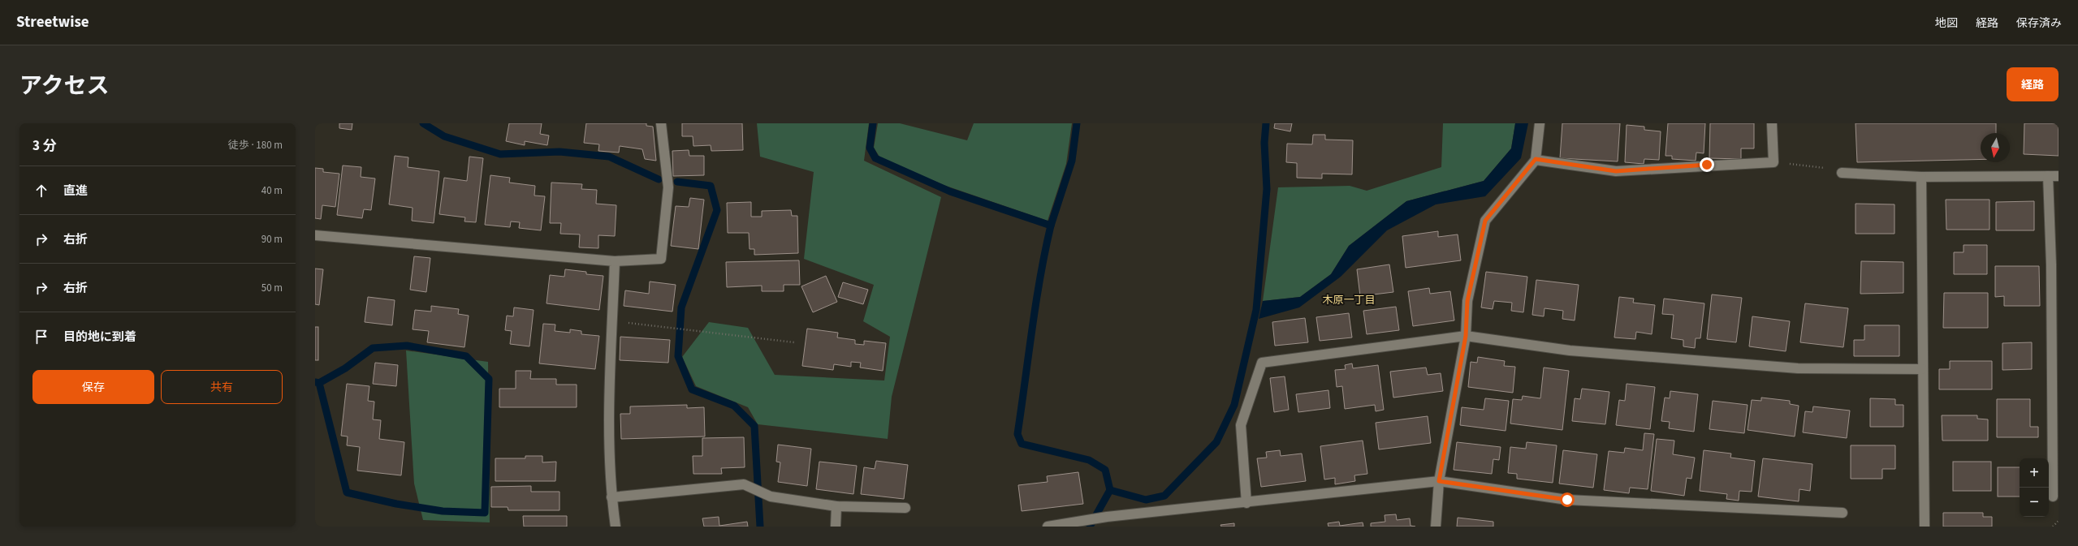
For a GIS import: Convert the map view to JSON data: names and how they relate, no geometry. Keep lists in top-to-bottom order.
{
  "districts": ["木原一丁目"],
  "north": "bottom",
  "page": {
    "header": "Streetwise",
    "nav": ["地図", "経路", "保存済み"],
    "title": "アクセス",
    "buttons": [
      "経路",
      ["保存", "共有"]
    ],
    "heading": ["3 分", "徒歩 · 180 m"],
    "list": [
      ["直進", "40 m"],
      ["右折", "90 m"],
      ["右折", "50 m"],
      "目的地に到着"
    ],
    "map_buttons": ["+", "−"]
  }
}
